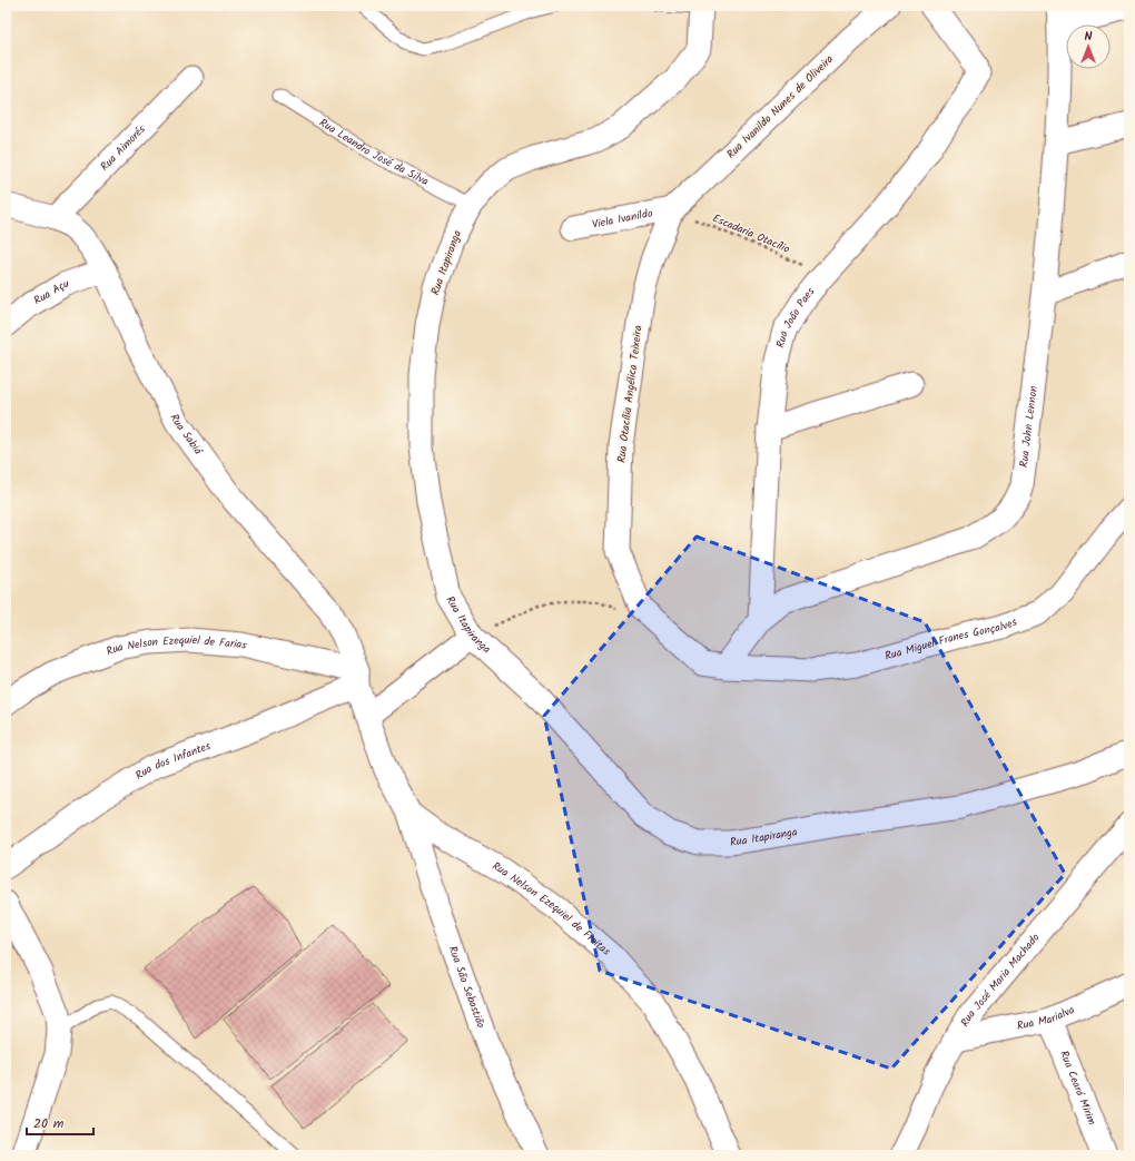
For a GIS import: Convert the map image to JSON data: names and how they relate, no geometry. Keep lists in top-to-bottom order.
{
  "streets": {
    "street": [
      "Rua Ivanildo Nunes de Oliveira",
      "Rua Aimorés",
      "Viela Ivanildo",
      "Rua Itapiranga",
      "Rua Açu",
      "Rua João Paes",
      "Rua Otacília Angélica Teixeira",
      "Rua John Lennon",
      "Rua Sabiá",
      "Rua Miguel Franes Gonçalves",
      "Rua Nelson Ezequiel de Farias",
      "Rua dos Infantes",
      "Rua Nelson Ezequiel de Freitas",
      "Rua José Maria Machado",
      "Rua São Sebastião",
      "Rua Marialva",
      "Rua Ceará Mirim"
    ],
    "lane": ["Rua Leandro José da Silva"],
    "path": ["Escadaria Otacílio"]
  },
  "crossings": [
    ["Rua Ivanildo Nunes de Oliveira", "Viela Ivanildo"],
    ["Rua Ivanildo Nunes de Oliveira", "Escadaria Otacílio"],
    ["Rua Ivanildo Nunes de Oliveira", "Rua Otacília Angélica Teixeira"],
    ["Rua Aimorés", "Rua Sabiá"],
    ["Rua Leandro José da Silva", "Rua Itapiranga"],
    ["Viela Ivanildo", "Escadaria Otacílio"],
    ["Viela Ivanildo", "Rua Otacília Angélica Teixeira"],
    ["Escadaria Otacílio", "Rua João Paes"],
    ["Escadaria Otacílio", "Rua Otacília Angélica Teixeira"],
    ["Rua Açu", "Rua Sabiá"],
    ["Rua João Paes", "Rua John Lennon"],
    ["Rua Otacília Angélica Teixeira", "Rua John Lennon"],
    ["Rua Otacília Angélica Teixeira", "Rua Miguel Franes Gonçalves"],
    ["Rua John Lennon", "Rua Miguel Franes Gonçalves"],
    ["Rua Sabiá", "Rua Nelson Ezequiel de Farias"],
    ["Rua Sabiá", "Rua dos Infantes"],
    ["Rua Sabiá", "Rua Nelson Ezequiel de Freitas"],
    ["Rua Nelson Ezequiel de Farias", "Rua dos Infantes"],
    ["Rua Nelson Ezequiel de Farias", "Rua Nelson Ezequiel de Freitas"],
    ["Rua dos Infantes", "Rua Nelson Ezequiel de Freitas"],
    ["Rua Nelson Ezequiel de Freitas", "Rua São Sebastião"],
    ["Rua José Maria Machado", "Rua Marialva"],
    ["Rua Marialva", "Rua Ceará Mirim"]
  ],
  "scale_bar": "20 m",
  "north": "top"
}
